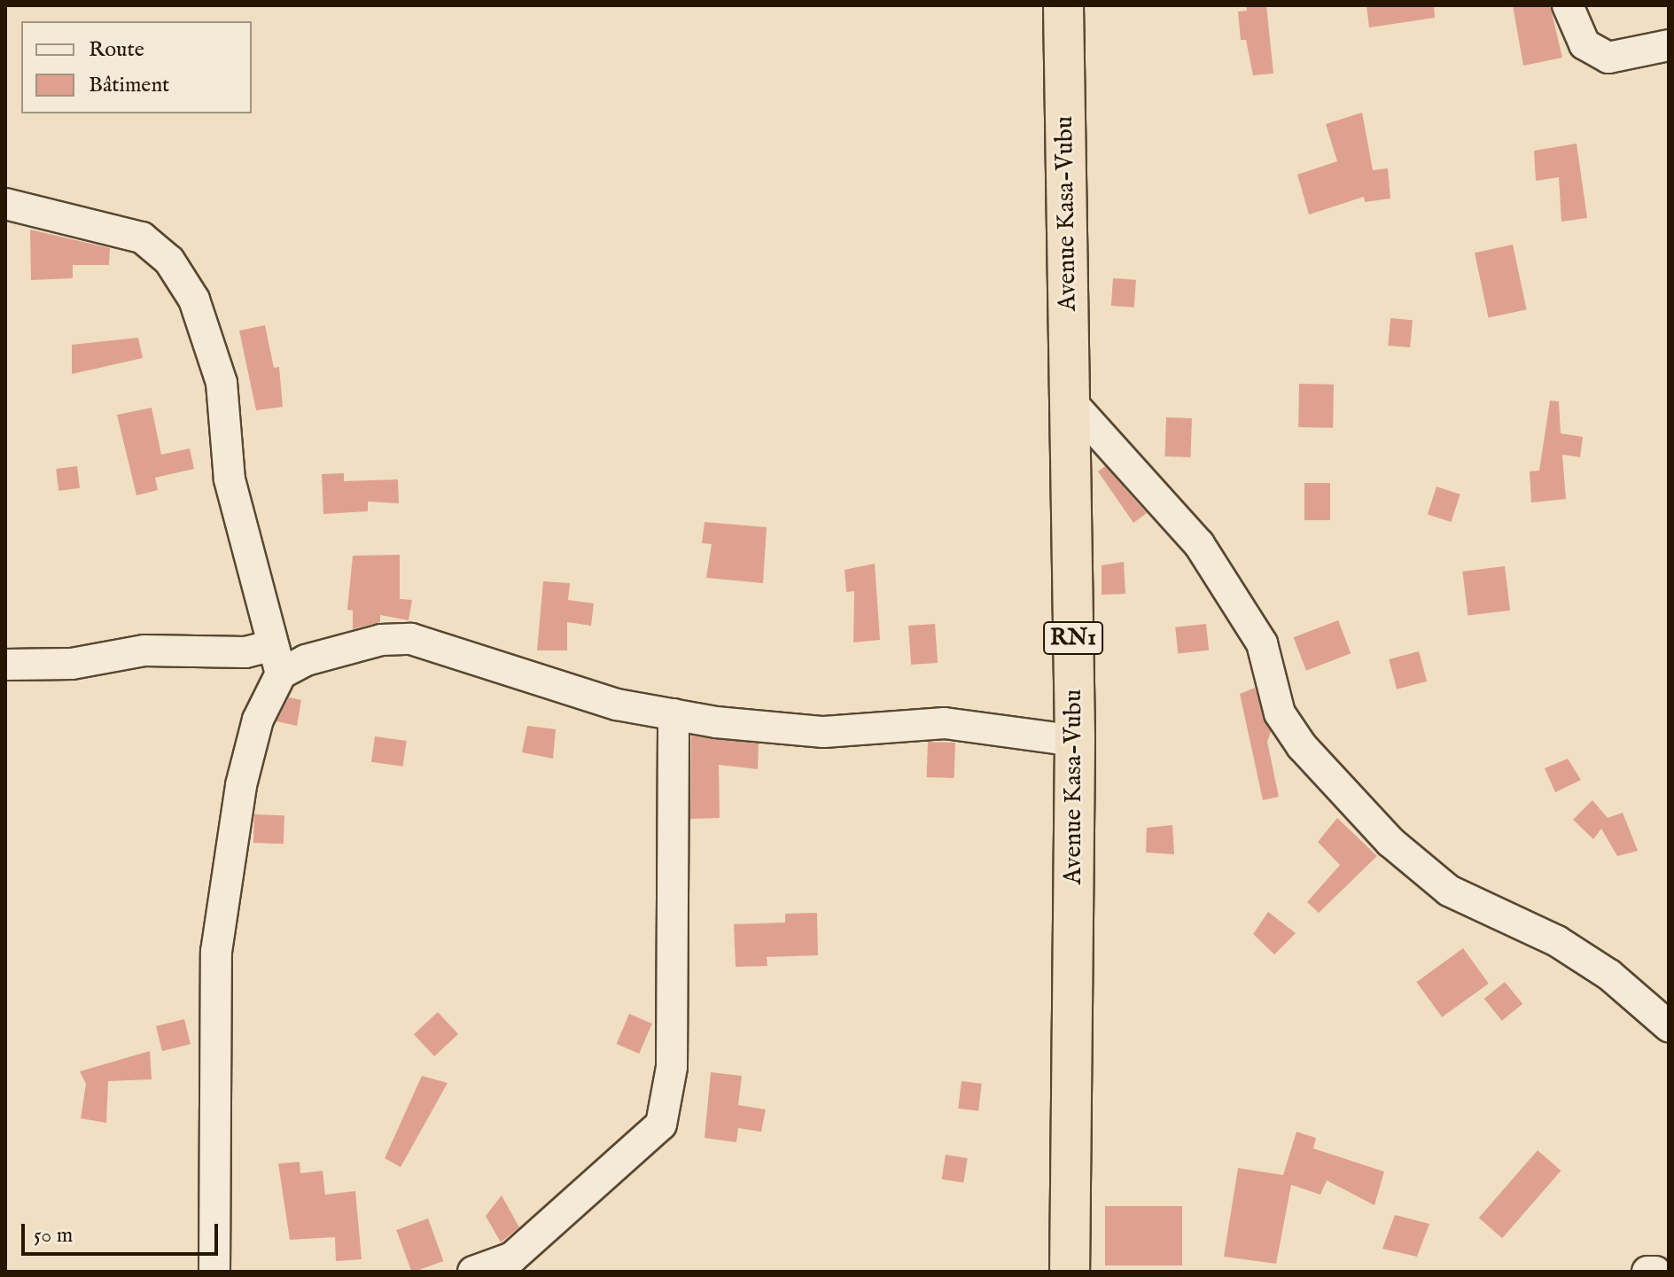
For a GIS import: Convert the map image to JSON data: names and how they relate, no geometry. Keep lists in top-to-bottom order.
{
  "streets": {
    "highway": ["Avenue Kasa-Vubu", "RN1"]
  },
  "legend": ["Route", "Bâtiment"],
  "scale_bar": "50 m"
}
